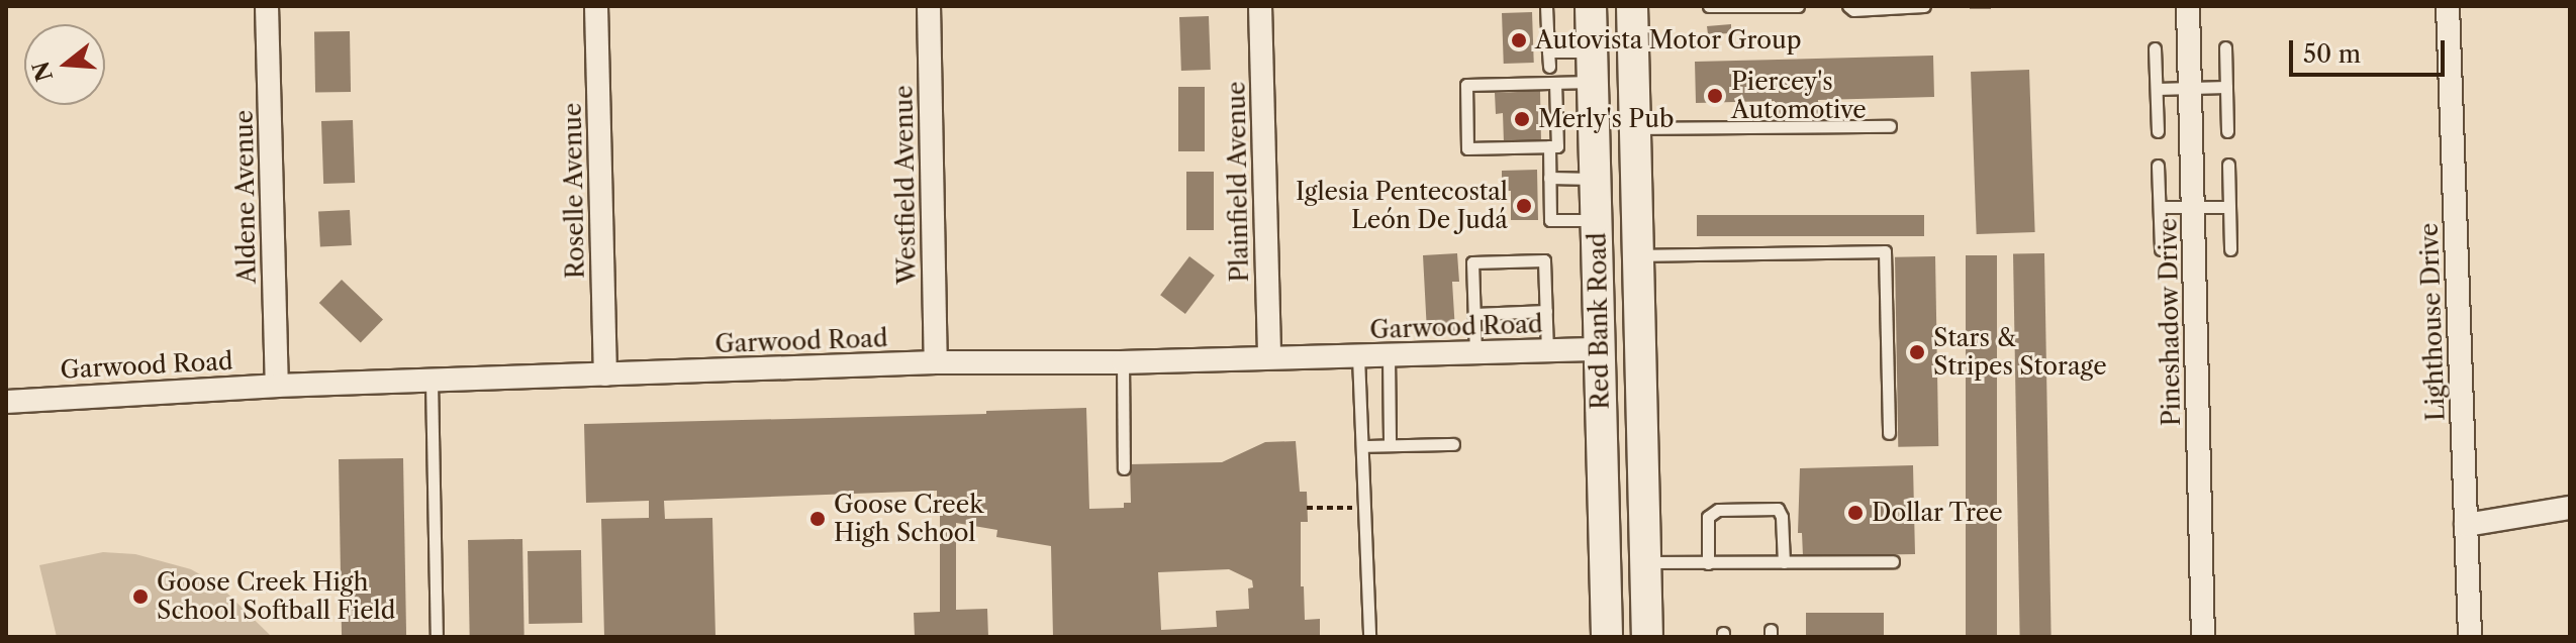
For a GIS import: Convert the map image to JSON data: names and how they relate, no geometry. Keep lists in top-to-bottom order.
{
  "streets": {
    "main road": ["Red Bank Road"],
    "street": [
      "Plainfield Avenue",
      "Westfield Avenue",
      "Roselle Avenue",
      "Aldene Avenue",
      "Pineshadow Drive",
      "Lighthouse Drive",
      "Garwood Road"
    ]
  },
  "crossings": [
    ["Plainfield Avenue", "Garwood Road"],
    ["Westfield Avenue", "Garwood Road"],
    ["Roselle Avenue", "Garwood Road"],
    ["Aldene Avenue", "Garwood Road"],
    ["Red Bank Road", "Garwood Road"]
  ],
  "places": [
    "Autovista Motor Group",
    "Piercey's Automotive",
    "Merly's Pub",
    "Iglesia Pentecostal León De Judá",
    "Stars & Stripes Storage",
    "Dollar Tree",
    "Goose Creek High School",
    "Goose Creek High School Softball Field"
  ],
  "scale_bar": "50 m",
  "north": "left"
}
